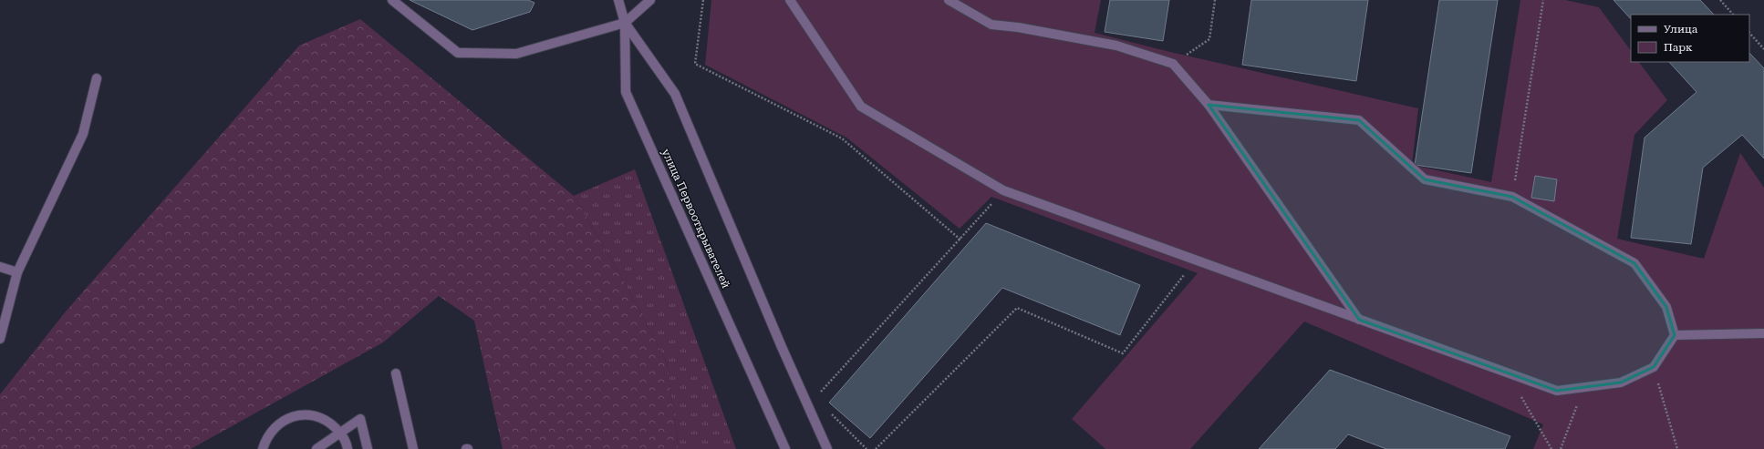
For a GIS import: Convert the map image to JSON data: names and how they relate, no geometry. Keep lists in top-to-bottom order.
{
  "streets": {
    "street": ["улица Первооткрывателей"]
  },
  "legend": ["Улица", "Парк"]
}
